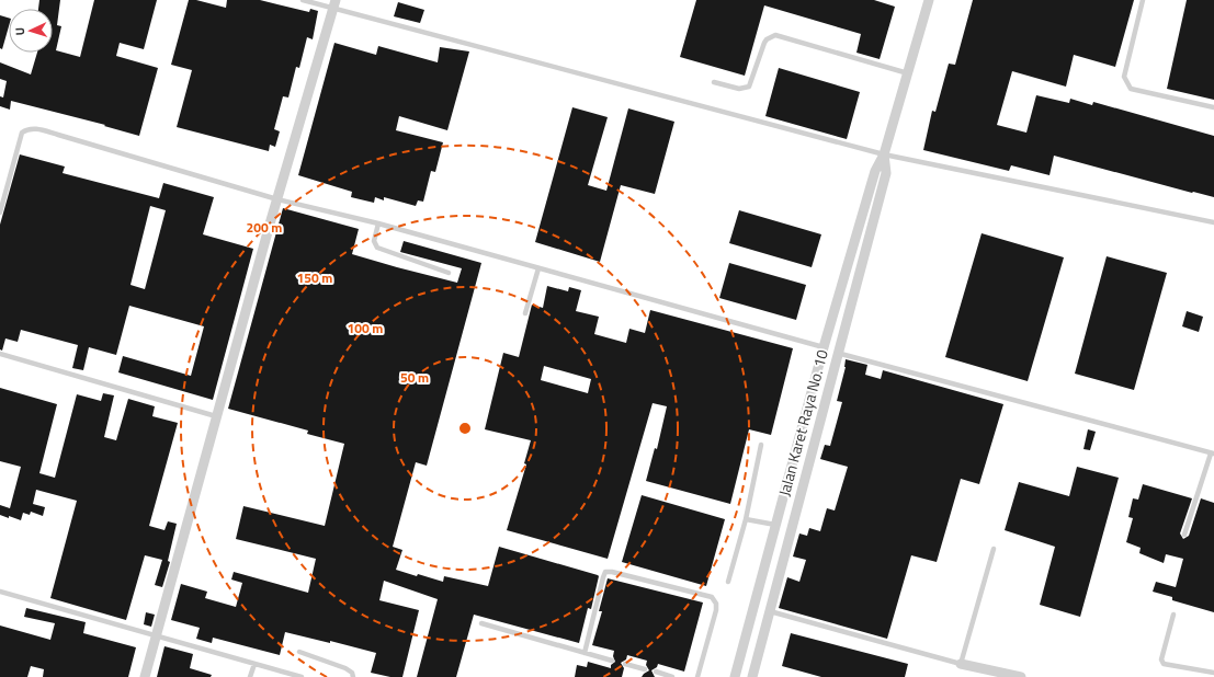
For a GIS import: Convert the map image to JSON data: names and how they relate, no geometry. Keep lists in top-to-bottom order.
{
  "streets": {
    "street": ["Jalan Karet Raya No. 10"]
  },
  "north": "left",
  "rings": [
    "200 m",
    "150 m",
    "100 m",
    "50 m"
  ]
}
